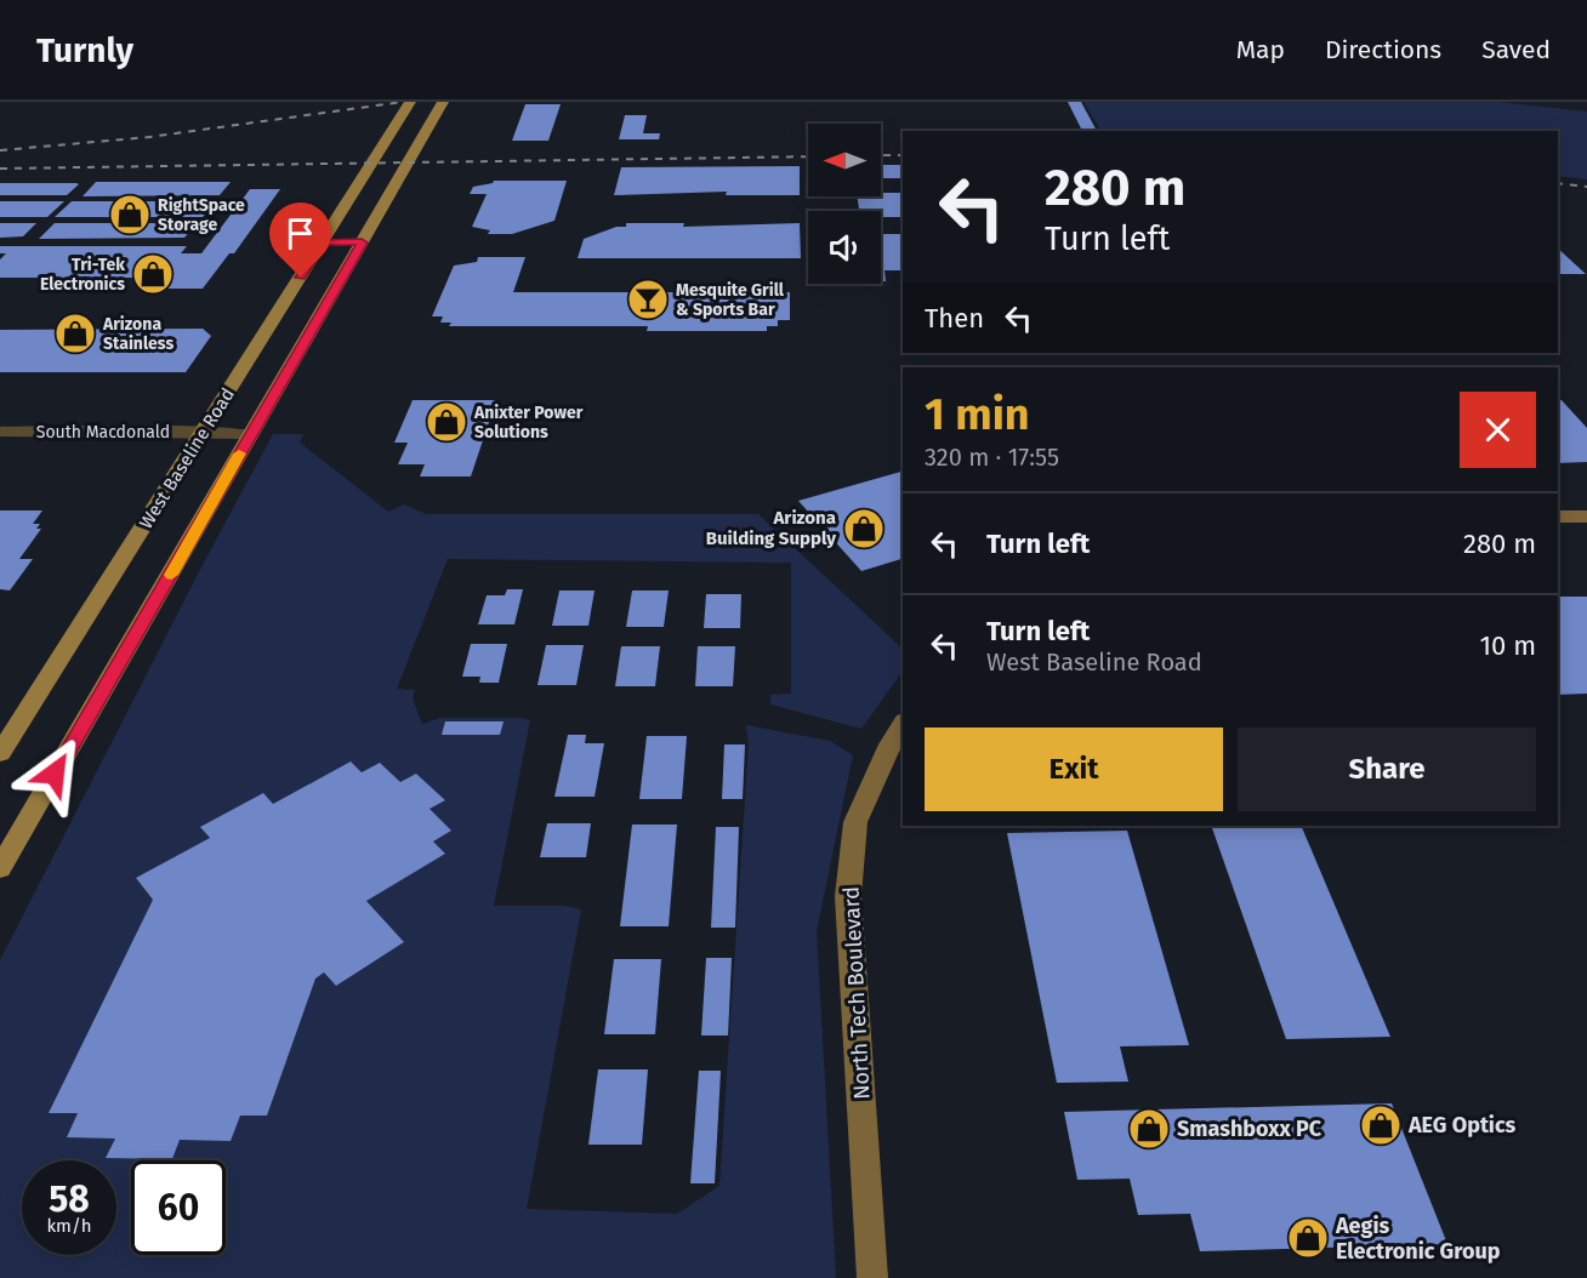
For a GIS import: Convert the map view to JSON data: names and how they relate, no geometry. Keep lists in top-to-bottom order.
{
  "streets": {
    "main road": ["West Baseline Road"],
    "street": ["South Macdonald", "North Tech Boulevard"]
  },
  "crossings": [
    ["South Macdonald", "West Baseline Road"]
  ],
  "places": {
    "shop": [
      "RightSpace Storage",
      "Tri-Tek Electronics",
      "Arizona Stainless",
      "Anixter Power Solutions",
      "Arizona Building Supply",
      "AEG Optics",
      "Smashboxx PC",
      "Aegis Electronic Group"
    ],
    "bar": ["Mesquite Grill & Sports Bar"]
  },
  "north": "left",
  "page": {
    "header": "Turnly",
    "nav": ["Map", "Directions", "Saved"],
    "turn": ["280 m", "Turn left"],
    "then": "Then",
    "heading": ["1 min", "320 m · 17:55"],
    "list": [
      {
        "name": "Turn left",
        "value": "280 m"
      },
      {
        "name": "Turn left",
        "note": "West Baseline Road",
        "value": "10 m"
      }
    ],
    "buttons": ["Exit", "Share"],
    "speed": "58 km/h",
    "limit": "60"
  }
}
